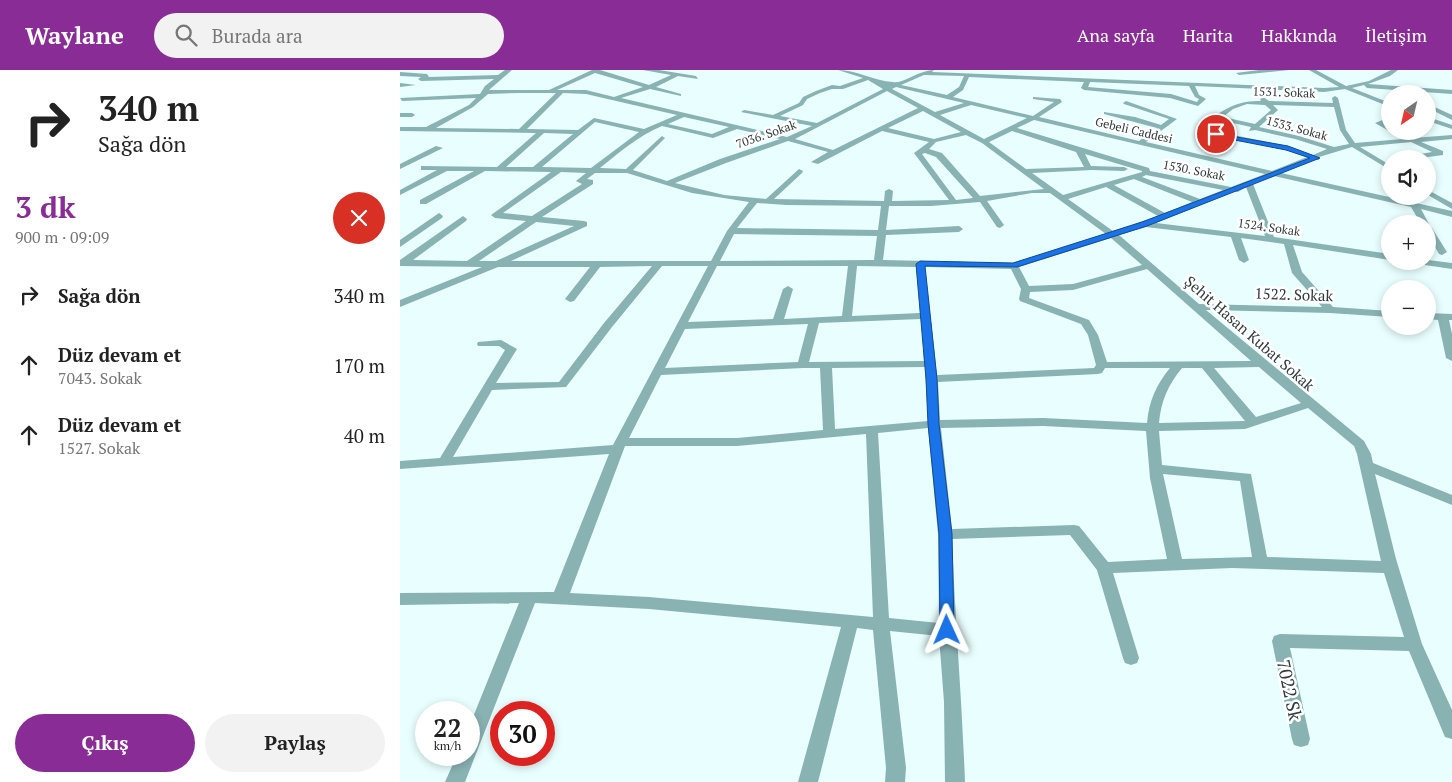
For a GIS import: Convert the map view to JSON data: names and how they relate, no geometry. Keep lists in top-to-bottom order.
{
  "streets": {
    "street": [
      "1531. Sokak",
      "1533. Sokak",
      "Gebeli Caddesi",
      "7036. Sokak",
      "1530. Sokak",
      "1524. Sokak",
      "1522. Sokak",
      "Şehit Hasan Kubat Sokak",
      "7022 Sk"
    ]
  },
  "crossings": [
    ["1531. Sokak", "1533. Sokak"],
    ["Gebeli Caddesi", "7036. Sokak"],
    ["Gebeli Caddesi", "Şehit Hasan Kubat Sokak"],
    ["7036. Sokak", "Şehit Hasan Kubat Sokak"],
    ["1530. Sokak", "Şehit Hasan Kubat Sokak"],
    ["1522. Sokak", "Şehit Hasan Kubat Sokak"],
    ["Şehit Hasan Kubat Sokak", "7022 Sk"]
  ],
  "north": "bottom left",
  "page": {
    "header": "Waylane",
    "search": "Burada ara",
    "nav": [
      "Ana sayfa",
      "Harita",
      "Hakkında",
      "İletişim"
    ],
    "turn": ["340 m", "Sağa dön"],
    "map_buttons": ["+", "−"],
    "heading": ["3 dk", "900 m · 09:09"],
    "list": [
      {
        "name": "Sağa dön",
        "value": "340 m"
      },
      {
        "name": "Düz devam et",
        "note": "7043. Sokak",
        "value": "170 m"
      },
      {
        "name": "Düz devam et",
        "note": "1527. Sokak",
        "value": "40 m"
      }
    ],
    "speed": "22 km/h",
    "limit": "30",
    "buttons": ["Çıkış", "Paylaş"]
  }
}
